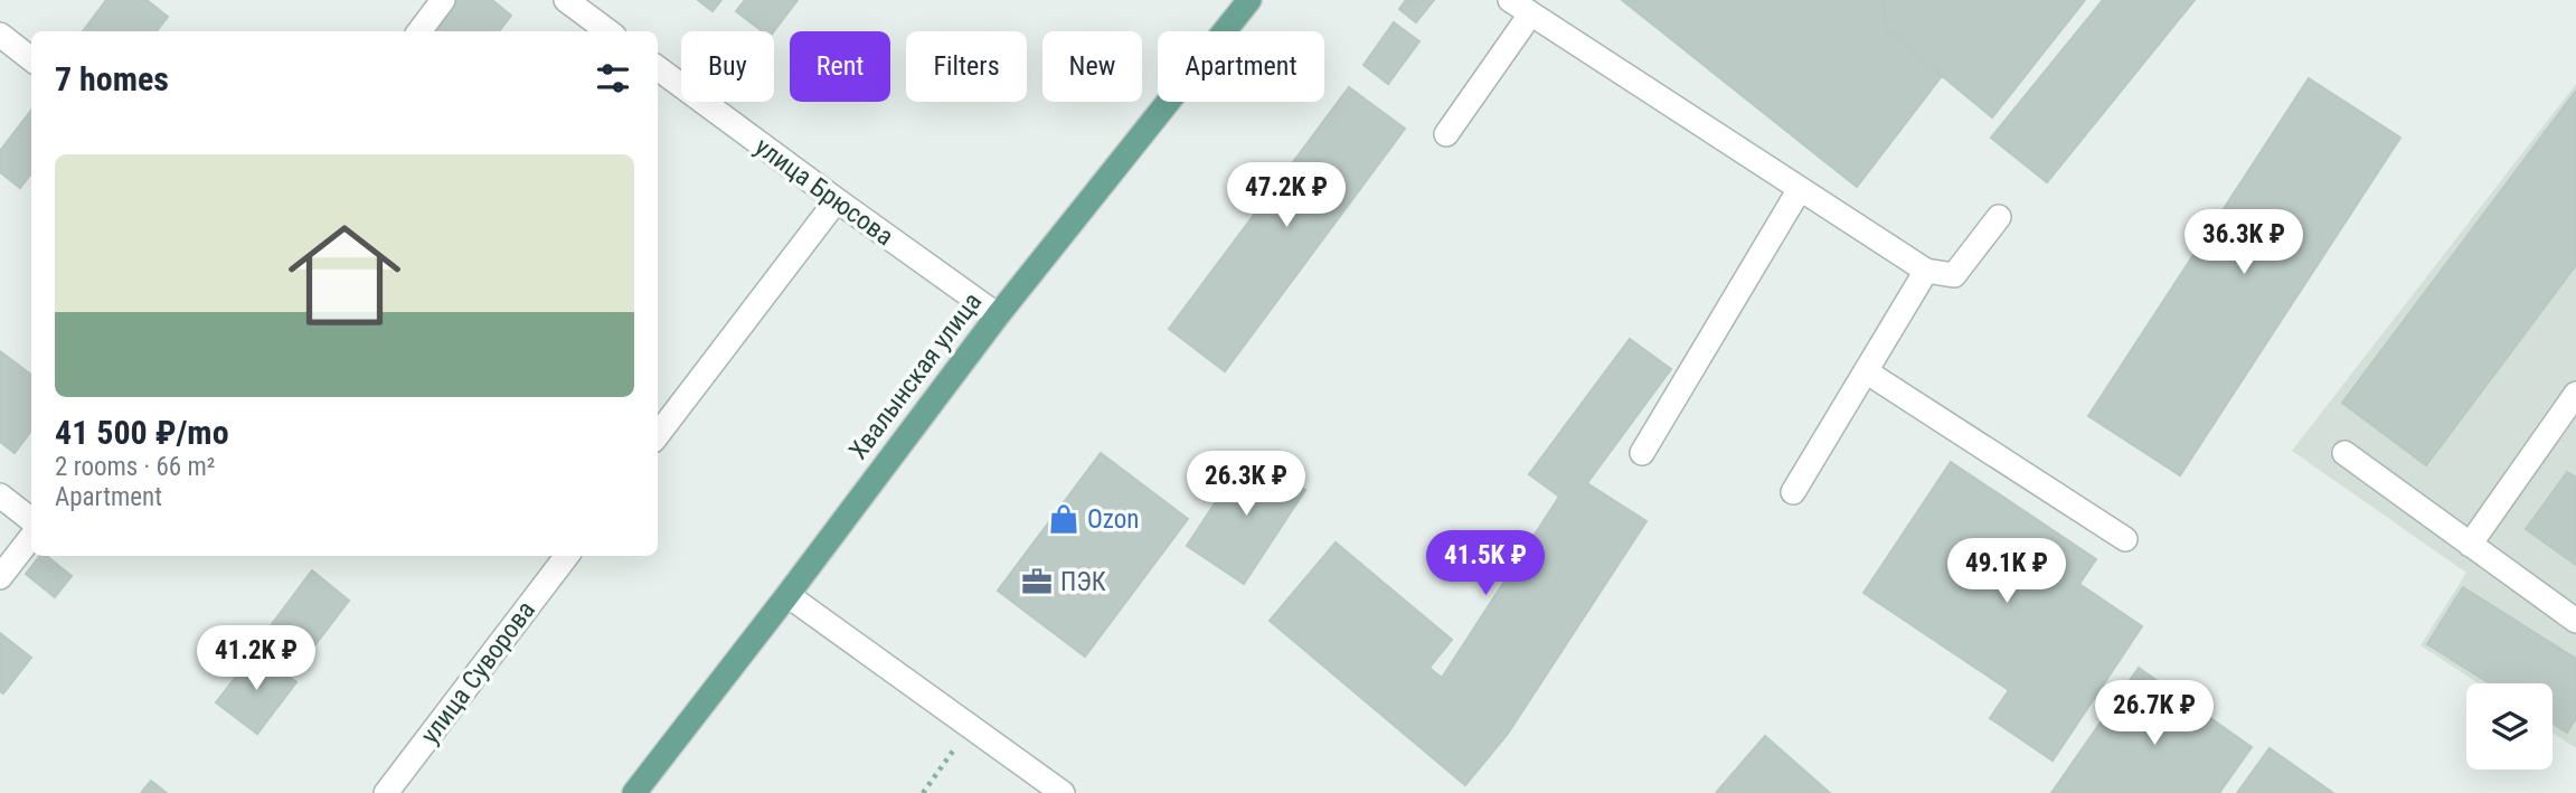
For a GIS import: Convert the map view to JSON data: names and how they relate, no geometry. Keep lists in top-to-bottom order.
{
  "streets": {
    "main road": ["Хвалынская улица"],
    "street": ["улица Брюсова", "улица Суворова"]
  },
  "crossings": [
    ["улица Брюсова", "Хвалынская улица"]
  ],
  "places": {
    "shop": ["Ozon"],
    "office": ["ПЭК"]
  },
  "page": {
    "chip": [
      "Buy",
      "Rent",
      "Filters",
      "New",
      "Apartment"
    ],
    "heading": "7 homes",
    "list": [
      {
        "name": "41 500 ₽/mo",
        "note": "2 rooms · 66 m² · Apartment"
      }
    ],
    "price": [
      "47.2K ₽",
      "36.3K ₽",
      "26.3K ₽",
      "41.5K ₽",
      "49.1K ₽",
      "41.2K ₽",
      "26.7K ₽"
    ]
  }
}
